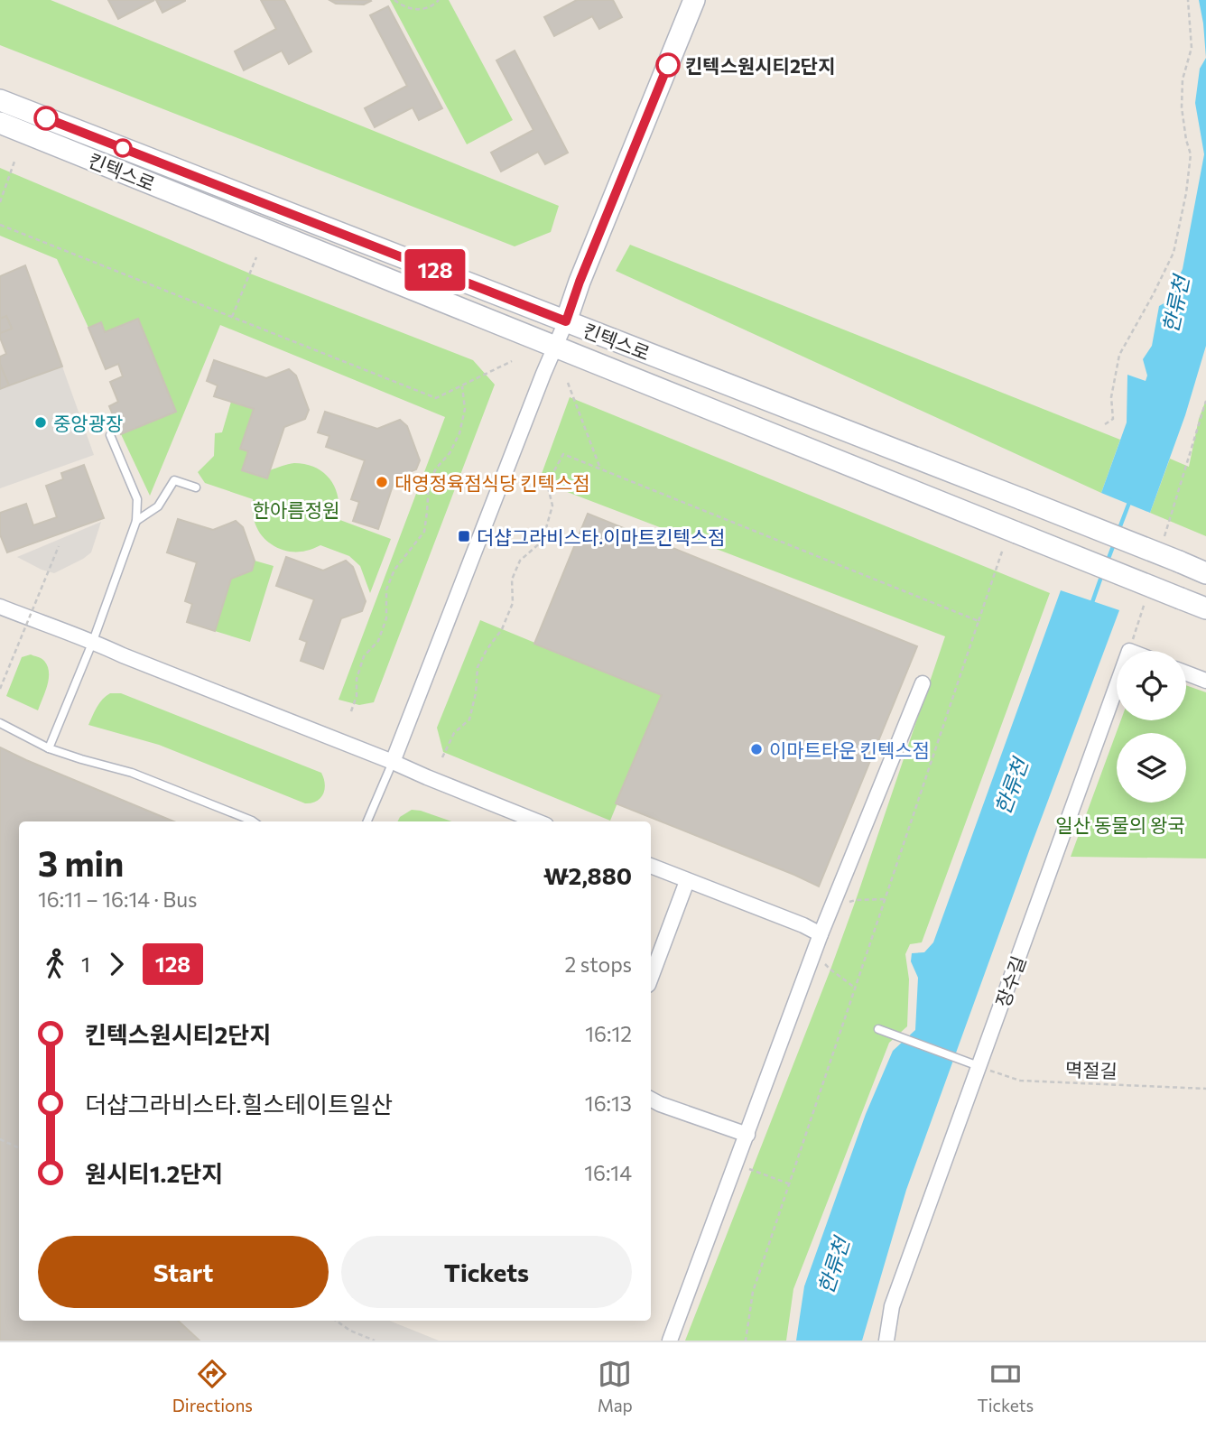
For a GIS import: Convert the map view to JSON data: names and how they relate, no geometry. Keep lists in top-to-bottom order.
{
  "streets": {
    "main road": ["킨텍스로"],
    "street": ["장수길"],
    "path": ["멱절길"]
  },
  "crossings": [
    ["장수길", "멱절길"]
  ],
  "water": ["한류천"],
  "parks": ["한아름정원", "일산 동물의 왕국"],
  "places": {
    "other": [
      "킨텍스원시티2단지",
      "중앙광장",
      "대영정육점식당 킨텍스점",
      "이마트타운 킨텍스점"
    ],
    "transit": ["더샵그라비스타.이마트킨텍스점"]
  },
  "lines": ["bus line 128"],
  "page": {
    "on_map": "128",
    "heading": ["3 min", "16:11 – 16:14 · Bus", "₩2,880"],
    "legs": ["1", "128", "2 stops"],
    "list": [
      {
        "name": "킨텍스원시티2단지",
        "value": "16:12"
      },
      {
        "name": "더샵그라비스타.힐스테이트일산",
        "value": "16:13"
      },
      {
        "name": "원시티1.2단지",
        "value": "16:14"
      }
    ],
    "buttons": ["Start", "Tickets"],
    "tabs": ["Directions", "Map", "Tickets"]
  }
}
